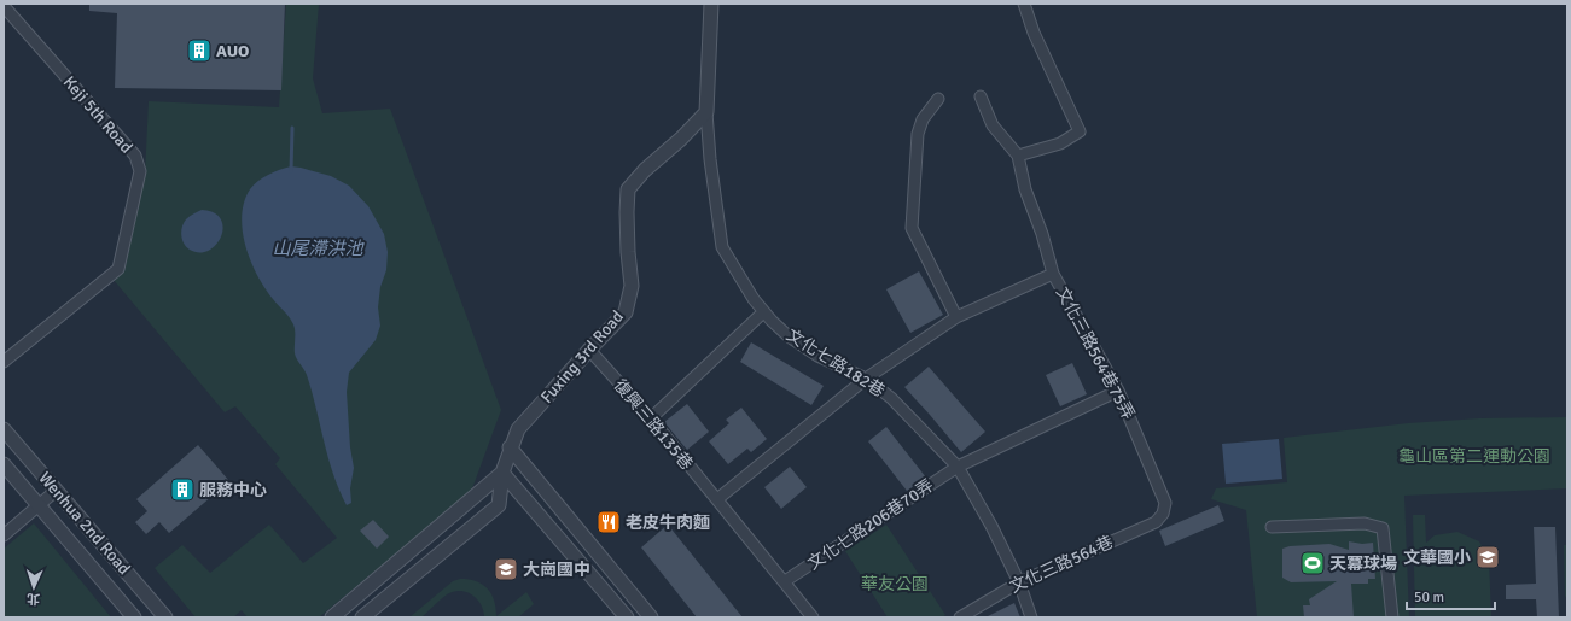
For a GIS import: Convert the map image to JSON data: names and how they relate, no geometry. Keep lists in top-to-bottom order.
{
  "streets": {
    "street": [
      "Keji 5th Road",
      "文化三路564巷75弄",
      "Fuxing 3rd Road",
      "文化七路182巷",
      "復興三路135巷",
      "Wenhua 2nd Road",
      "文化七路206巷70弄",
      "文化三路564巷"
    ]
  },
  "crossings": [
    ["文化三路564巷75弄", "文化七路206巷70弄"],
    ["文化三路564巷75弄", "文化三路564巷"],
    ["Fuxing 3rd Road", "文化七路182巷"],
    ["Fuxing 3rd Road", "復興三路135巷"],
    ["文化七路182巷", "文化七路206巷70弄"],
    ["文化七路182巷", "文化三路564巷"],
    ["復興三路135巷", "文化七路206巷70弄"]
  ],
  "water": ["山尾滯洪池"],
  "parks": ["龜山區第二運動公園", "華友公園"],
  "places": {
    "building": ["AUO", "服務中心"],
    "restaurant": ["老皮牛肉麵"],
    "school or university": ["文華國小", "大崗國中"],
    "sports": ["天冪球場"]
  },
  "scale_bar": "50 m",
  "north": "bottom"
}
